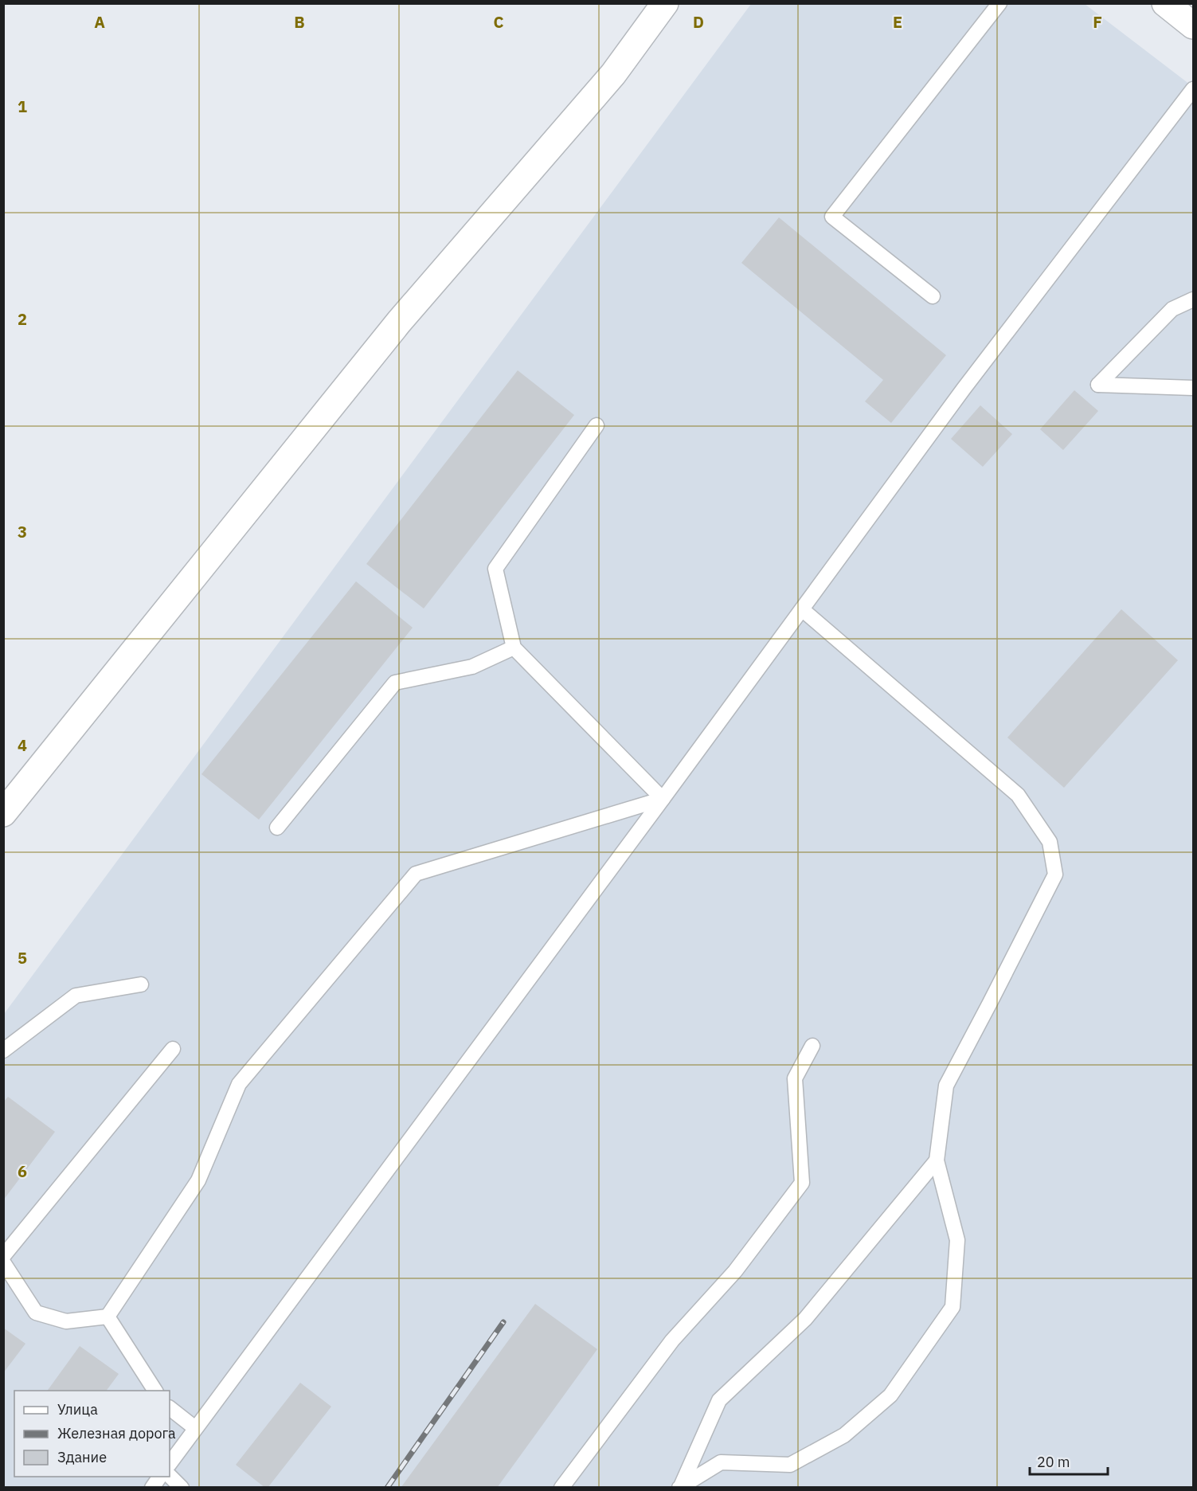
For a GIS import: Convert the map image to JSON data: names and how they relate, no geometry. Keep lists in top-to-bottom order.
{
  "legend": ["Улица", "Железная дорога", "Здание"],
  "scale_bar": "20 m",
  "grid": {
    "columns": [
      "A",
      "B",
      "C",
      "D",
      "E",
      "F"
    ],
    "rows": [
      "1",
      "2",
      "3",
      "4",
      "5",
      "6"
    ]
  }
}
